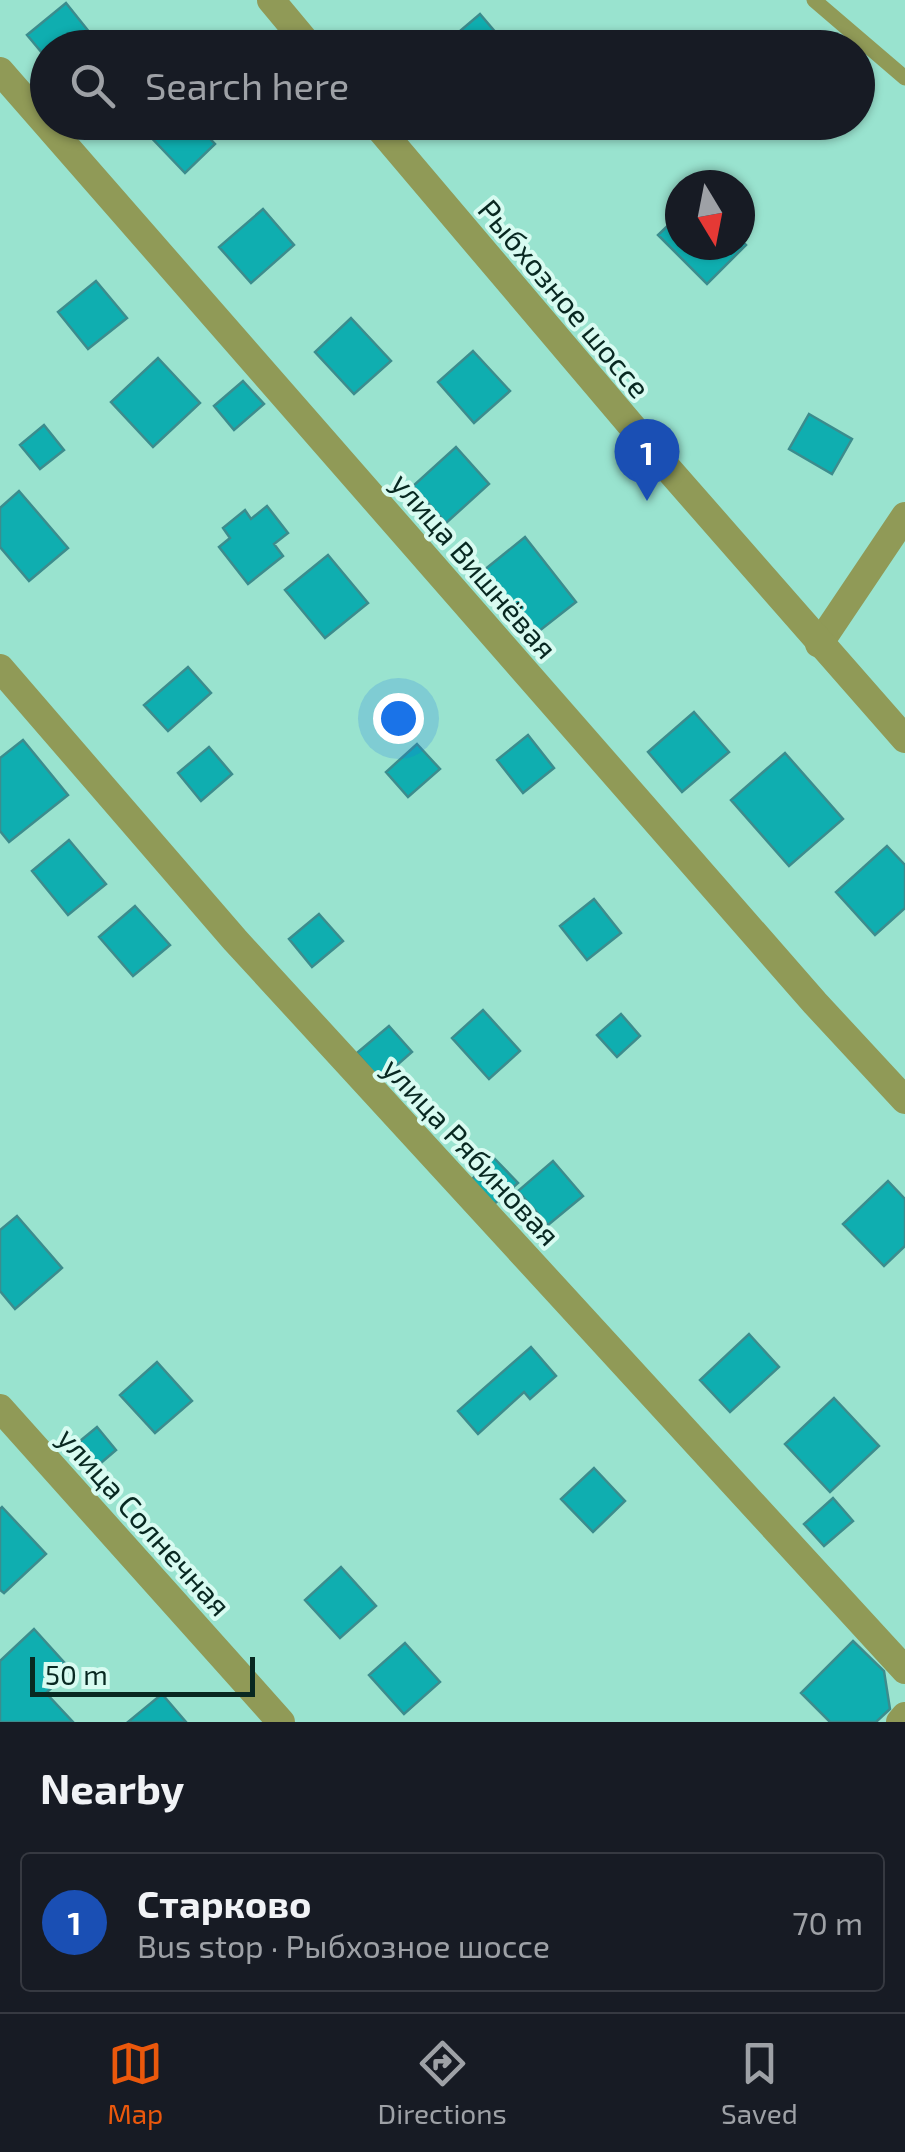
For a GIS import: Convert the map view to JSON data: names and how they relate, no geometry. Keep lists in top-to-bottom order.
{
  "streets": {
    "street": [
      "Рыбхозное шоссе",
      "улица Вишнёвая",
      "улица Рябиновая",
      "улица Солнечная"
    ]
  },
  "scale_bar": "50 m",
  "north": "bottom",
  "page": {
    "search": "Search here",
    "pins": "1",
    "scale": "50 m",
    "heading": "Nearby",
    "list": [
      {
        "mark": "1",
        "name": "Старково",
        "note": "Bus stop · Рыбхозное шоссе",
        "value": "70 m"
      }
    ],
    "nav": ["Map", "Directions", "Saved"]
  }
}
